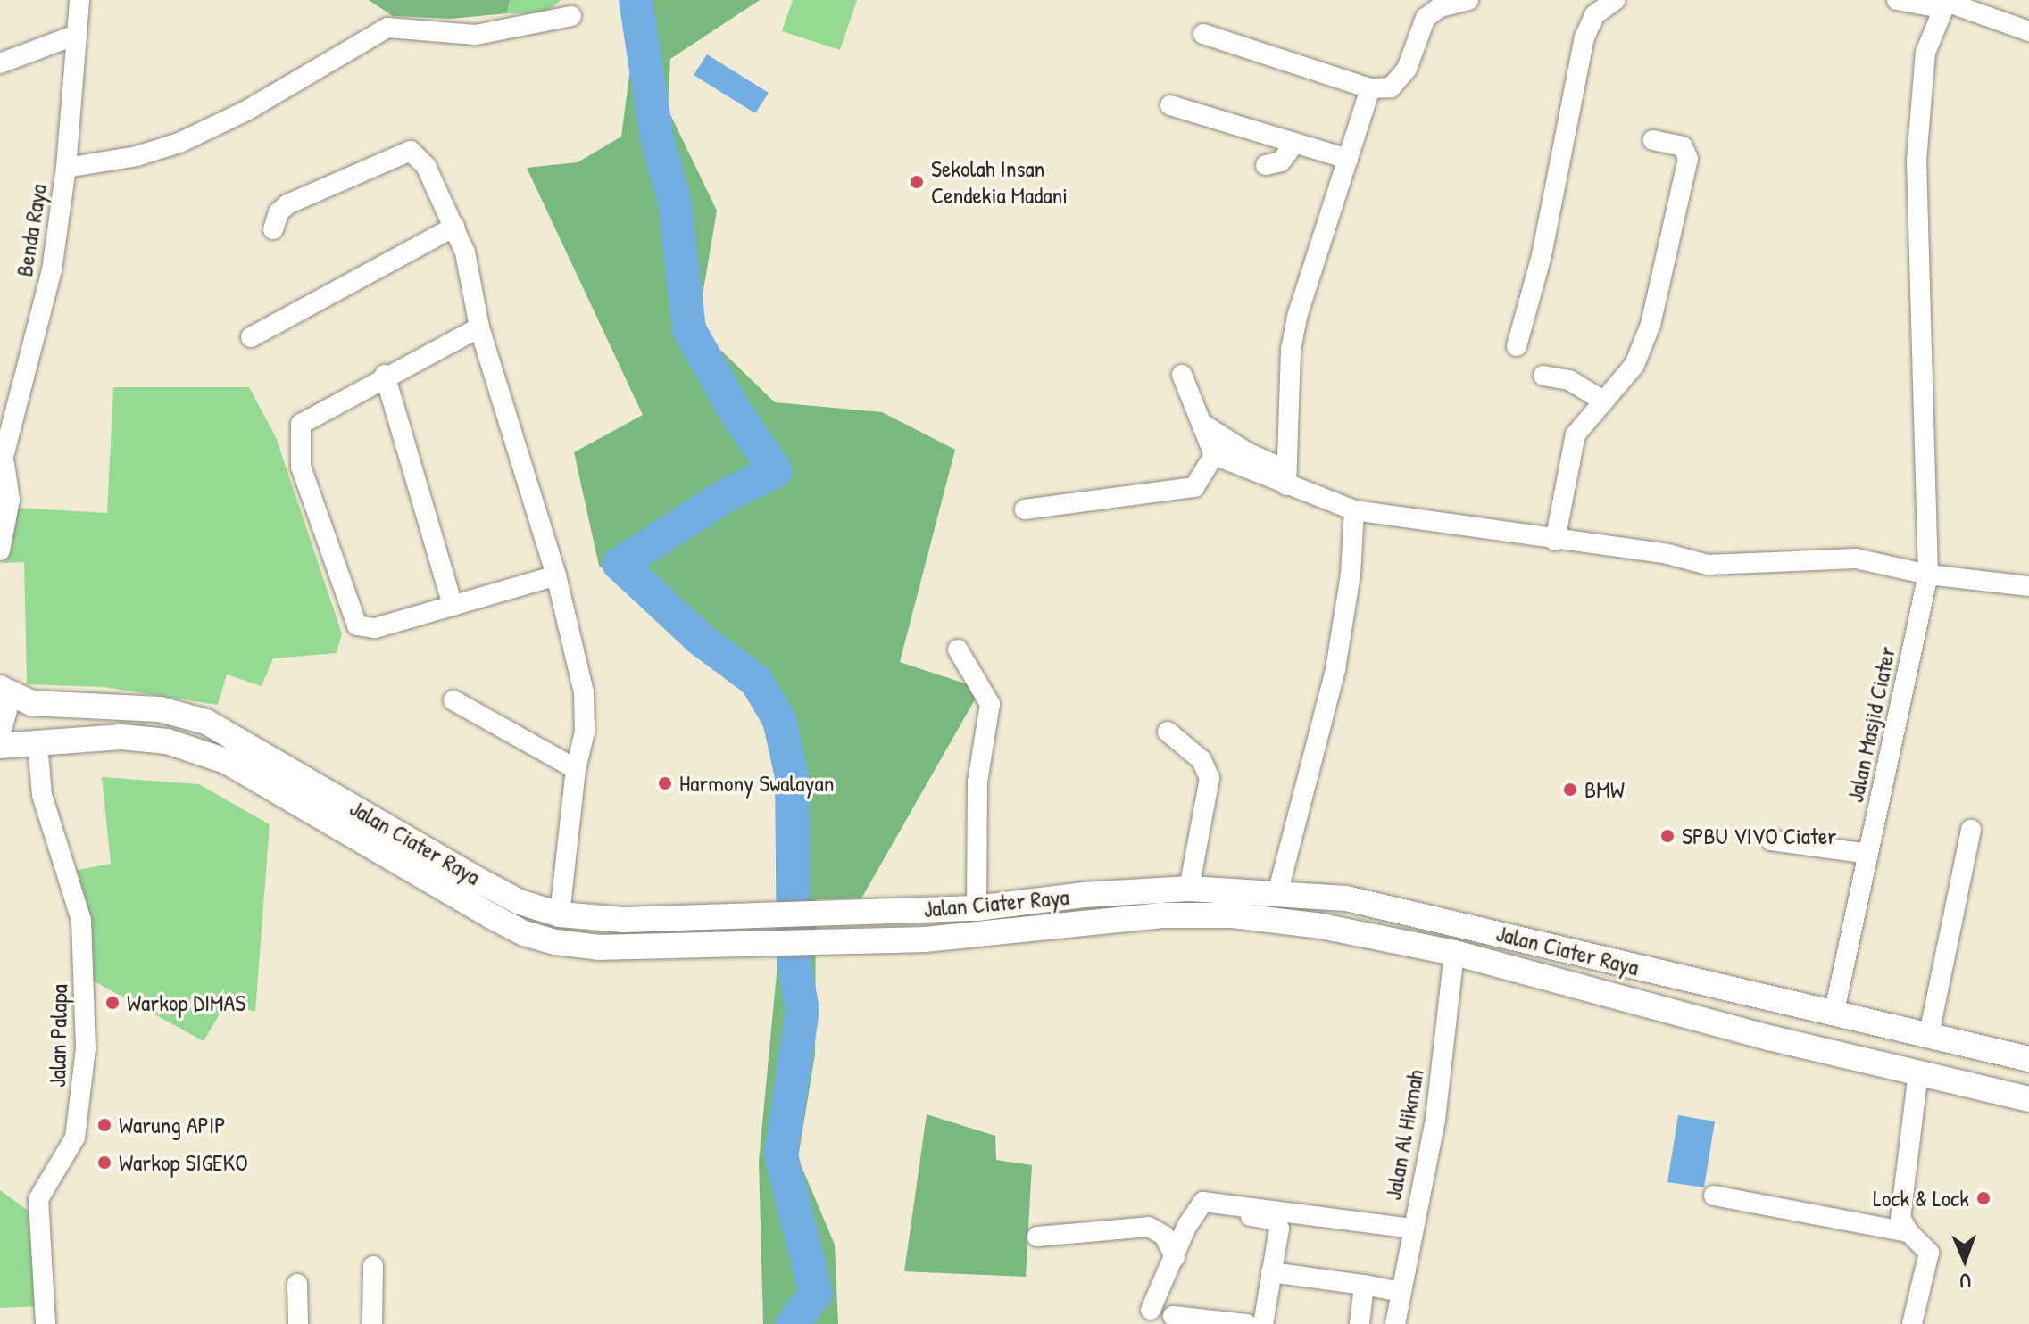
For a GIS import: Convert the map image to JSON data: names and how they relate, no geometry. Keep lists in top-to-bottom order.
{
  "streets": {
    "main road": ["Jalan Ciater Raya"],
    "street": [
      "Benda Raya",
      "Jalan Masjid Ciater",
      "Jalan Palapa",
      "Jalan Al Hikmah"
    ]
  },
  "crossings": [
    ["Jalan Masjid Ciater", "Jalan Ciater Raya"],
    ["Jalan Ciater Raya", "Jalan Palapa"],
    ["Jalan Ciater Raya", "Jalan Al Hikmah"]
  ],
  "places": [
    "Sekolah Insan Cendekia Madani",
    "Harmony Swalayan",
    "BMW",
    "SPBU VIVO Ciater",
    "Warkop DIMAS",
    "Warung APIP",
    "Warkop SIGEKO",
    "Lock & Lock"
  ],
  "north": "bottom"
}
